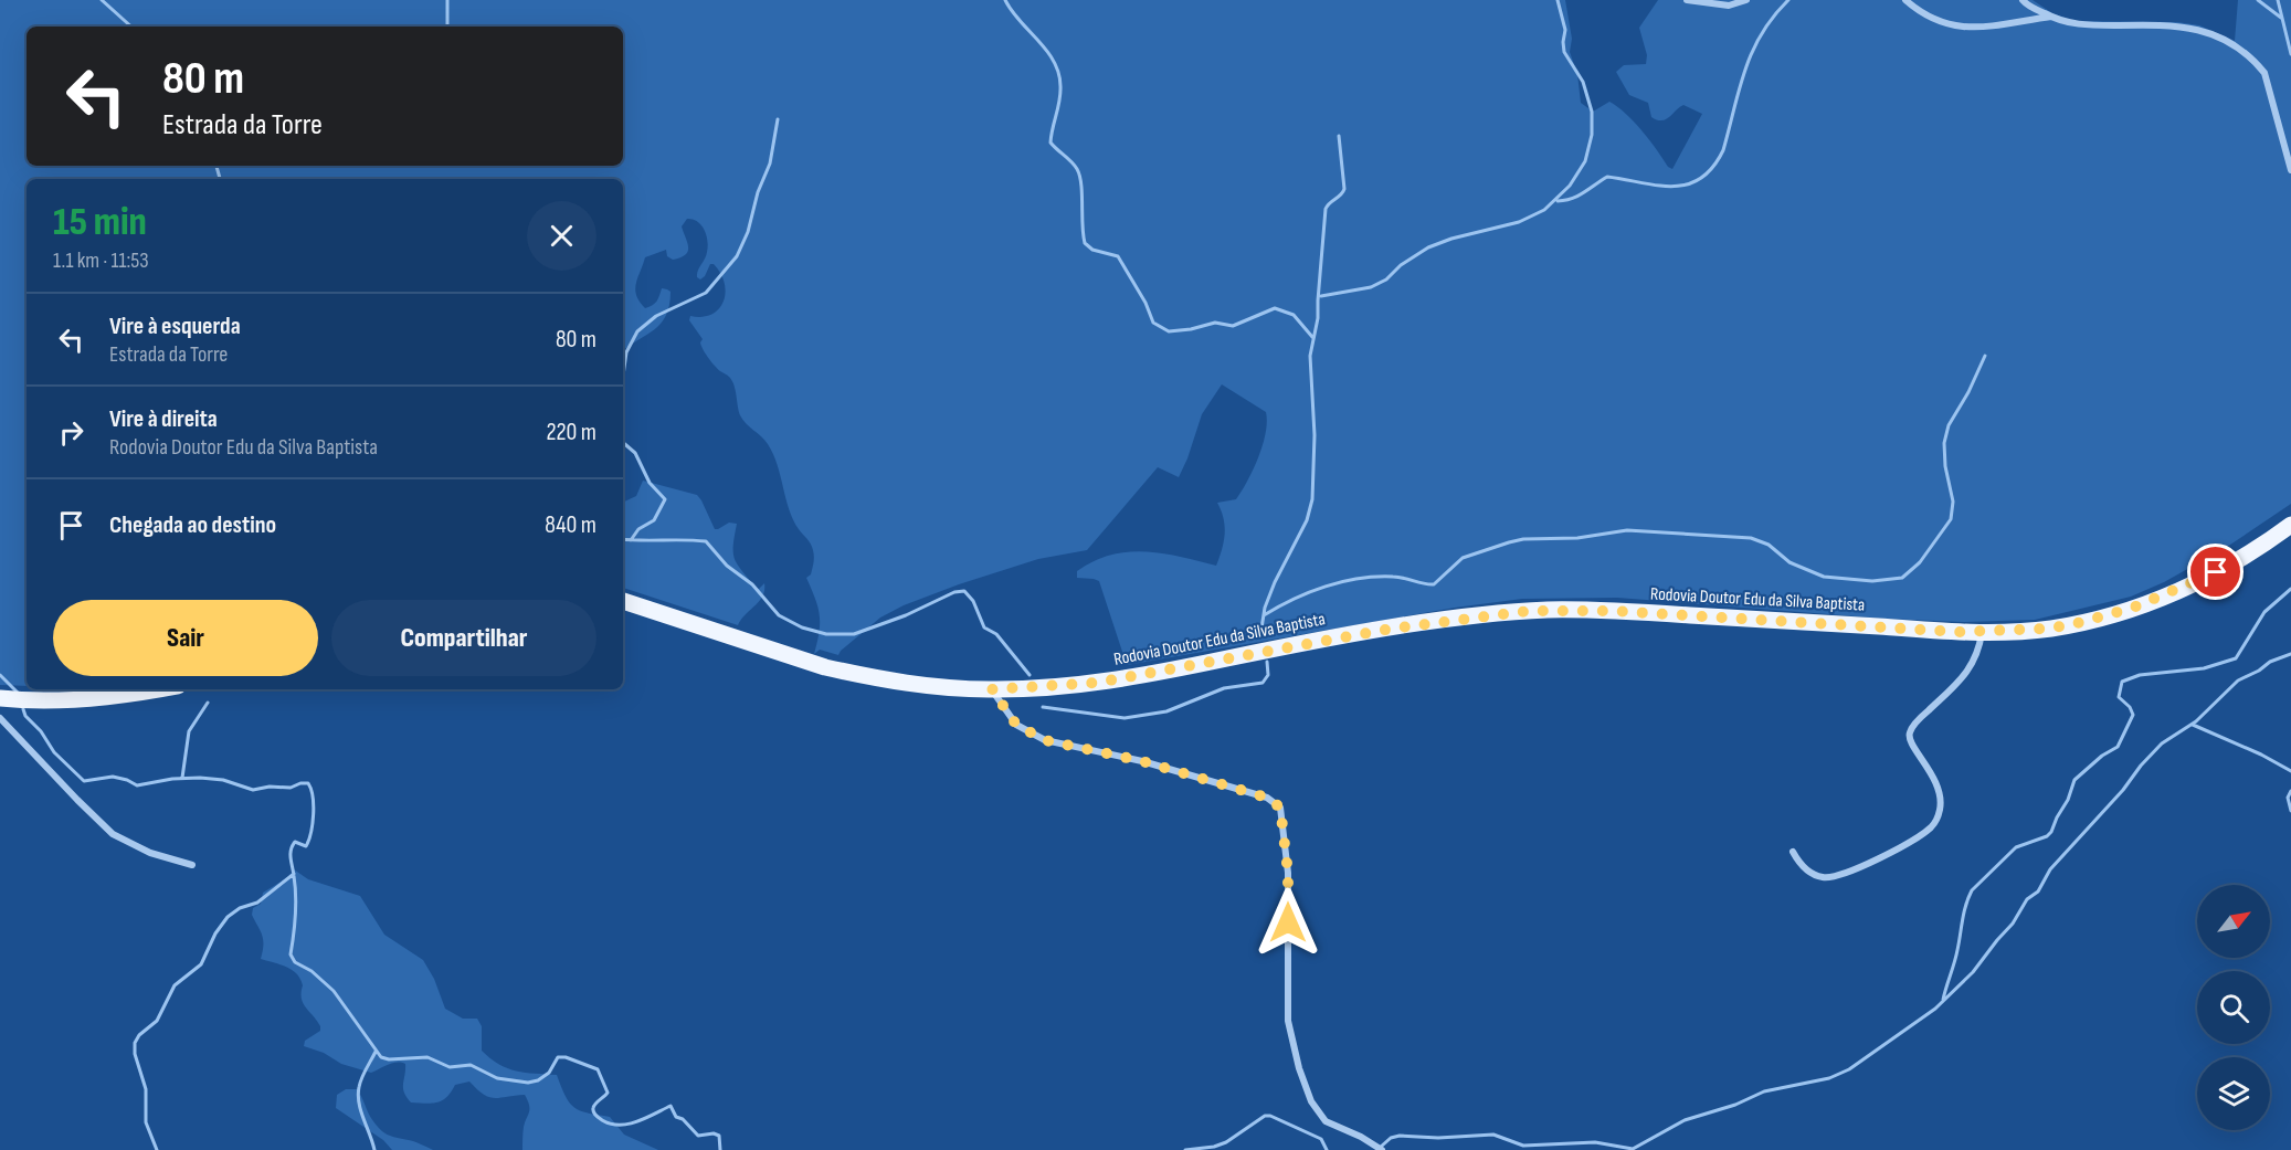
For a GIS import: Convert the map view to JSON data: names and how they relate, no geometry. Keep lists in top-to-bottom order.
{
  "streets": {
    "main road": ["Rodovia Doutor Edu da Silva Baptista"]
  },
  "north": "top right",
  "page": {
    "turn": ["80 m", "Estrada da Torre"],
    "heading": ["15 min", "1.1 km · 11:53"],
    "list": [
      {
        "name": "Vire à esquerda",
        "note": "Estrada da Torre",
        "value": "80 m"
      },
      {
        "name": "Vire à direita",
        "note": "Rodovia Doutor Edu da Silva Baptista",
        "value": "220 m"
      },
      {
        "name": "Chegada ao destino",
        "value": "840 m"
      }
    ],
    "buttons": ["Sair", "Compartilhar"]
  }
}
